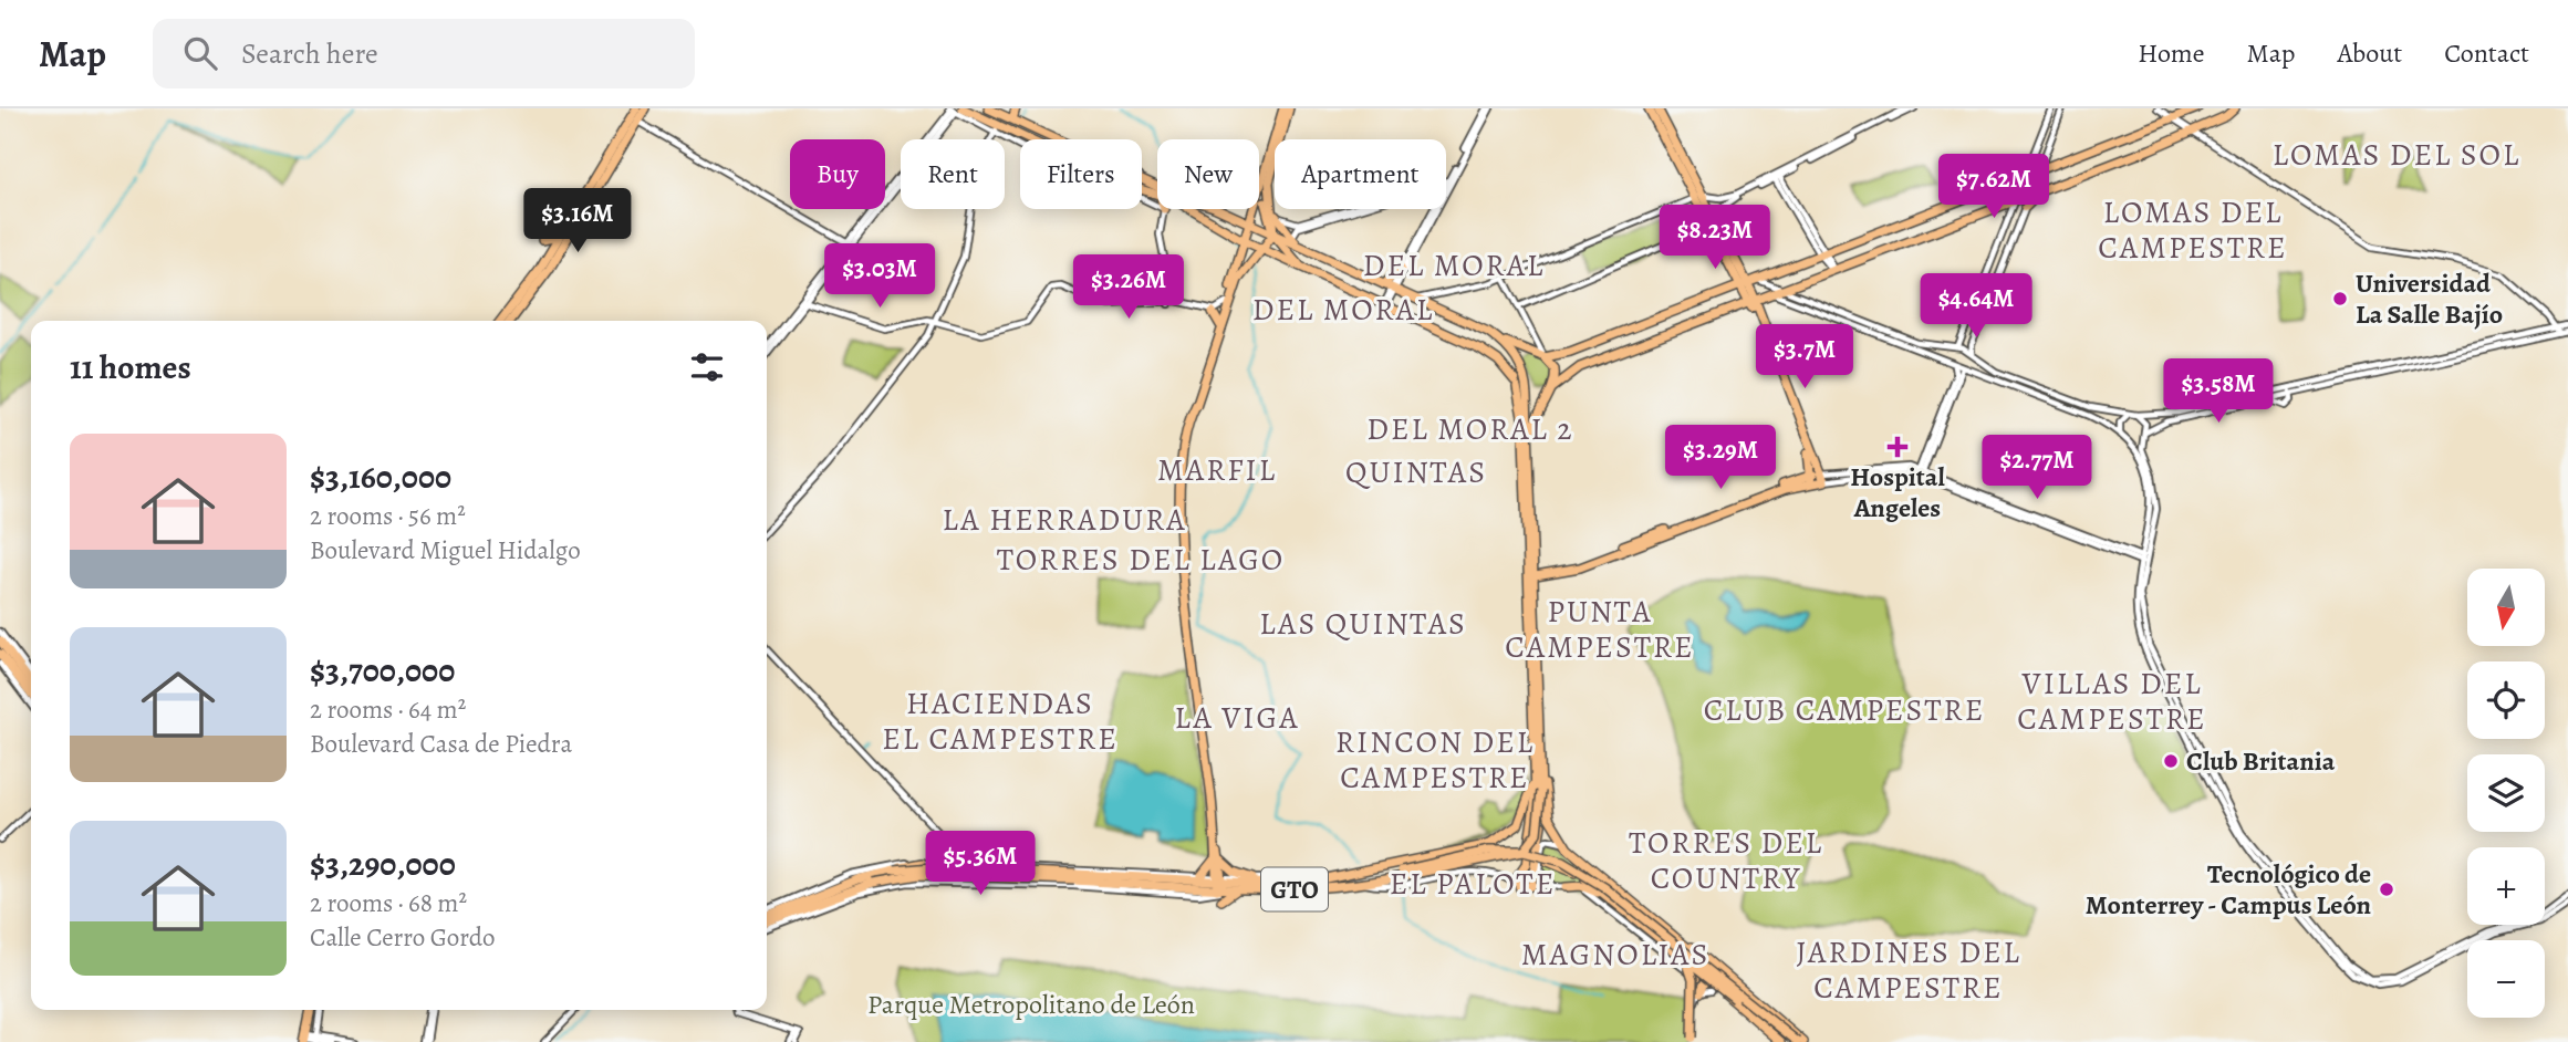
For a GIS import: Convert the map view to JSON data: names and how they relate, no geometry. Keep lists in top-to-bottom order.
{
  "streets": {
    "main road": ["GTO"]
  },
  "districts": [
    "LOMAS DEL SOL",
    "LOMAS DEL CAMPESTRE",
    "DEL MORAL",
    "DEL MORAL",
    "DEL MORAL 2",
    "MARFIL",
    "QUINTAS",
    "LA HERRADURA",
    "TORRES DEL LAGO",
    "PUNTA CAMPESTRE",
    "LAS QUINTAS",
    "VILLAS DEL CAMPESTRE",
    "HACIENDAS EL CAMPESTRE",
    "CLUB CAMPESTRE",
    "LA VIGA",
    "RINCON DEL CAMPESTRE",
    "TORRES DEL COUNTRY",
    "EL PALOTE",
    "JARDINES DEL CAMPESTRE",
    "MAGNOLIAS"
  ],
  "parks": ["Parque Metropolitano de León"],
  "places": {
    "other": ["Universidad La Salle Bajío", "Club Britania", "Tecnológico de Monterrey - Campus León"],
    "health": ["Hospital Angeles"]
  },
  "north": "bottom",
  "page": {
    "header": "Map",
    "search": "Search here",
    "nav": [
      "Home",
      "Map",
      "About",
      "Contact"
    ],
    "chip": [
      "Buy",
      "Rent",
      "Filters",
      "New",
      "Apartment"
    ],
    "price": [
      "$7.62M",
      "$3.16M",
      "$8.23M",
      "$3.03M",
      "$3.26M",
      "$4.64M",
      "$3.7M",
      "$3.58M",
      "$3.29M",
      "$2.77M",
      "$5.36M"
    ],
    "heading": "11 homes",
    "list": [
      {
        "name": "$3,160,000",
        "note": "2 rooms · 56 m² · Boulevard Miguel Hidalgo"
      },
      {
        "name": "$3,700,000",
        "note": "2 rooms · 64 m² · Boulevard Casa de Piedra"
      },
      {
        "name": "$3,290,000",
        "note": "2 rooms · 68 m² · Calle Cerro Gordo"
      }
    ],
    "map_buttons": ["+", "−"]
  }
}
